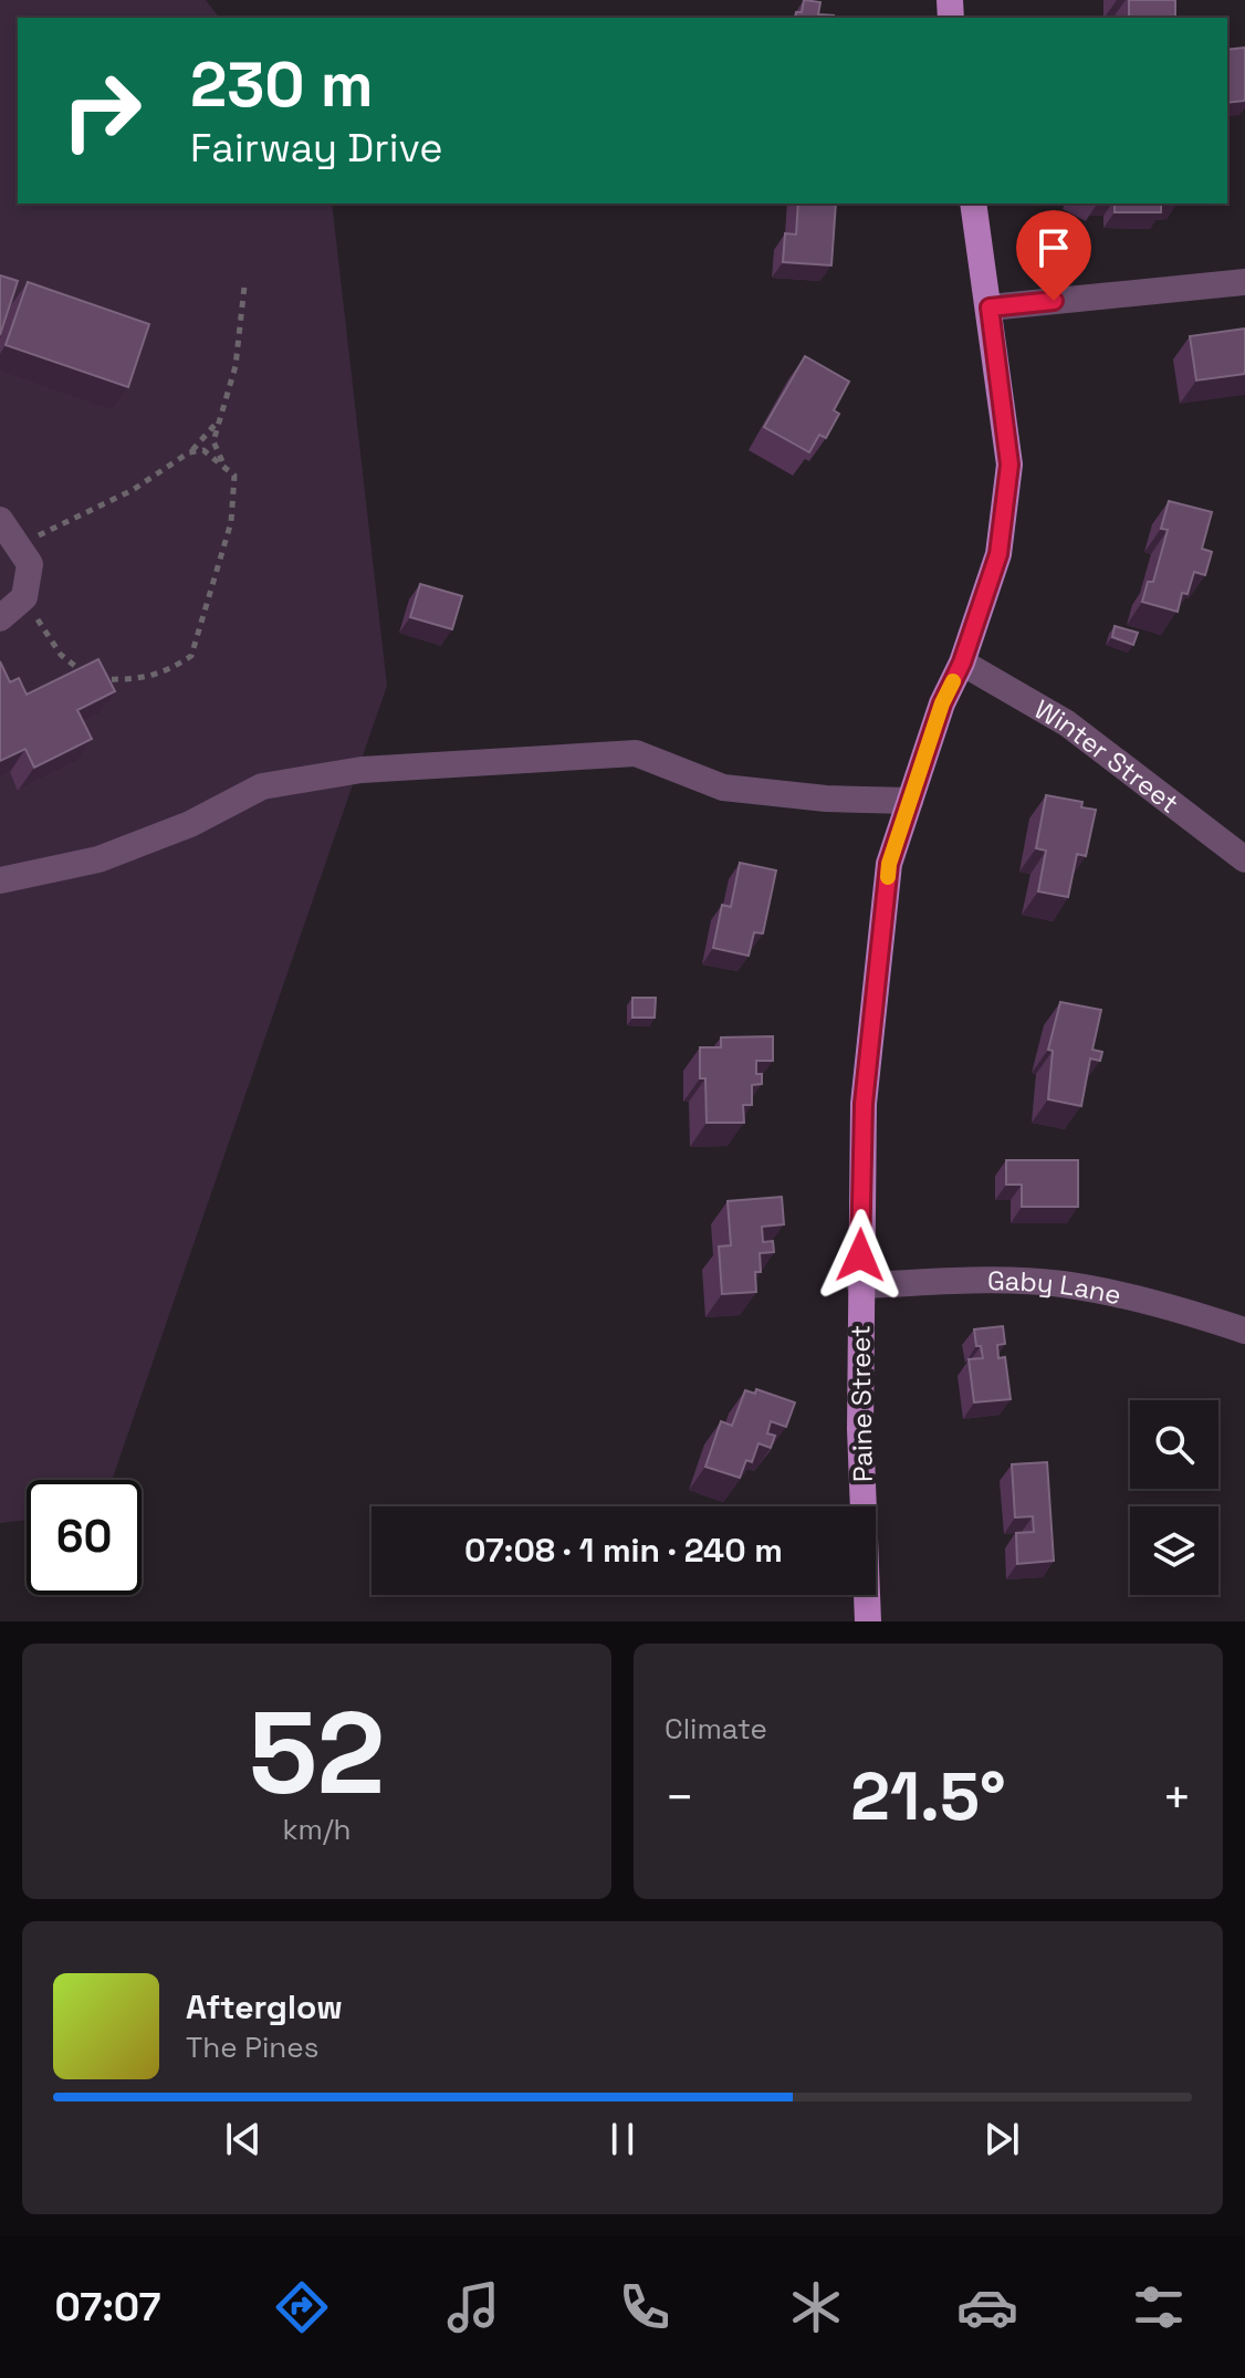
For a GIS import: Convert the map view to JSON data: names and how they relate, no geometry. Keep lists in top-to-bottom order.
{
  "streets": {
    "main road": ["Paine Street"],
    "street": ["Winter Street", "Gaby Lane"]
  },
  "crossings": [
    ["Winter Street", "Paine Street"],
    ["Gaby Lane", "Paine Street"]
  ],
  "page": {
    "turn": ["230 m", "Fairway Drive"],
    "limit": "60",
    "trip": "07:08 · 1 min · 240 m",
    "tile": [
      ["52", "km/h"],
      "Climate"
    ],
    "heat": ["−", "21.5°", "+"],
    "song": ["Afterglow", "The Pines"],
    "tabs": "07:07"
  }
}
